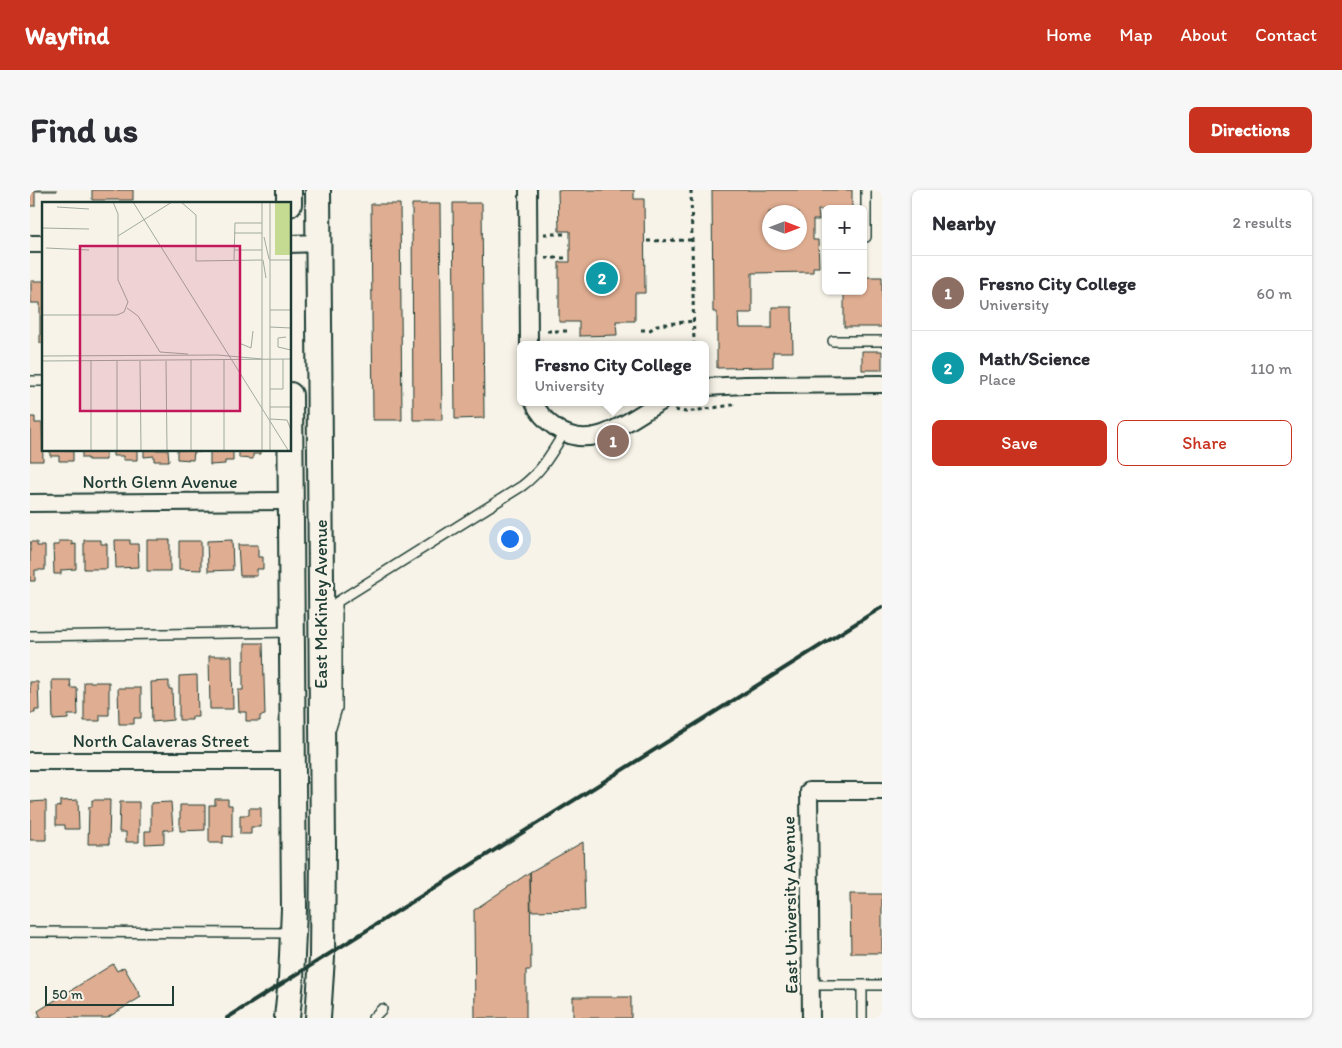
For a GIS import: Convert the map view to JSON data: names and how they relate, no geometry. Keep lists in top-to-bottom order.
{
  "streets": {
    "main road": ["East McKinley Avenue"],
    "street": ["North Glenn Avenue", "North Calaveras Street", "East University Avenue"]
  },
  "crossings": [
    ["North Glenn Avenue", "East McKinley Avenue"],
    ["East McKinley Avenue", "North Calaveras Street"]
  ],
  "scale_bar": "50 m",
  "north": "right",
  "page": {
    "header": "Wayfind",
    "nav": [
      "Home",
      "Map",
      "About",
      "Contact"
    ],
    "buttons": [
      "Directions",
      ["Save", "Share"]
    ],
    "title": "Find us",
    "heading": ["Nearby", "2 results"],
    "map_buttons": ["+", "−"],
    "list": [
      {
        "mark": "1",
        "name": "Fresno City College",
        "note": "University",
        "value": "60 m"
      },
      {
        "mark": "2",
        "name": "Math/Science",
        "note": "Place",
        "value": "110 m"
      }
    ],
    "pins": ["2", "1"],
    "popup": ["Fresno City College", "University"],
    "scale": "50 m"
  }
}
